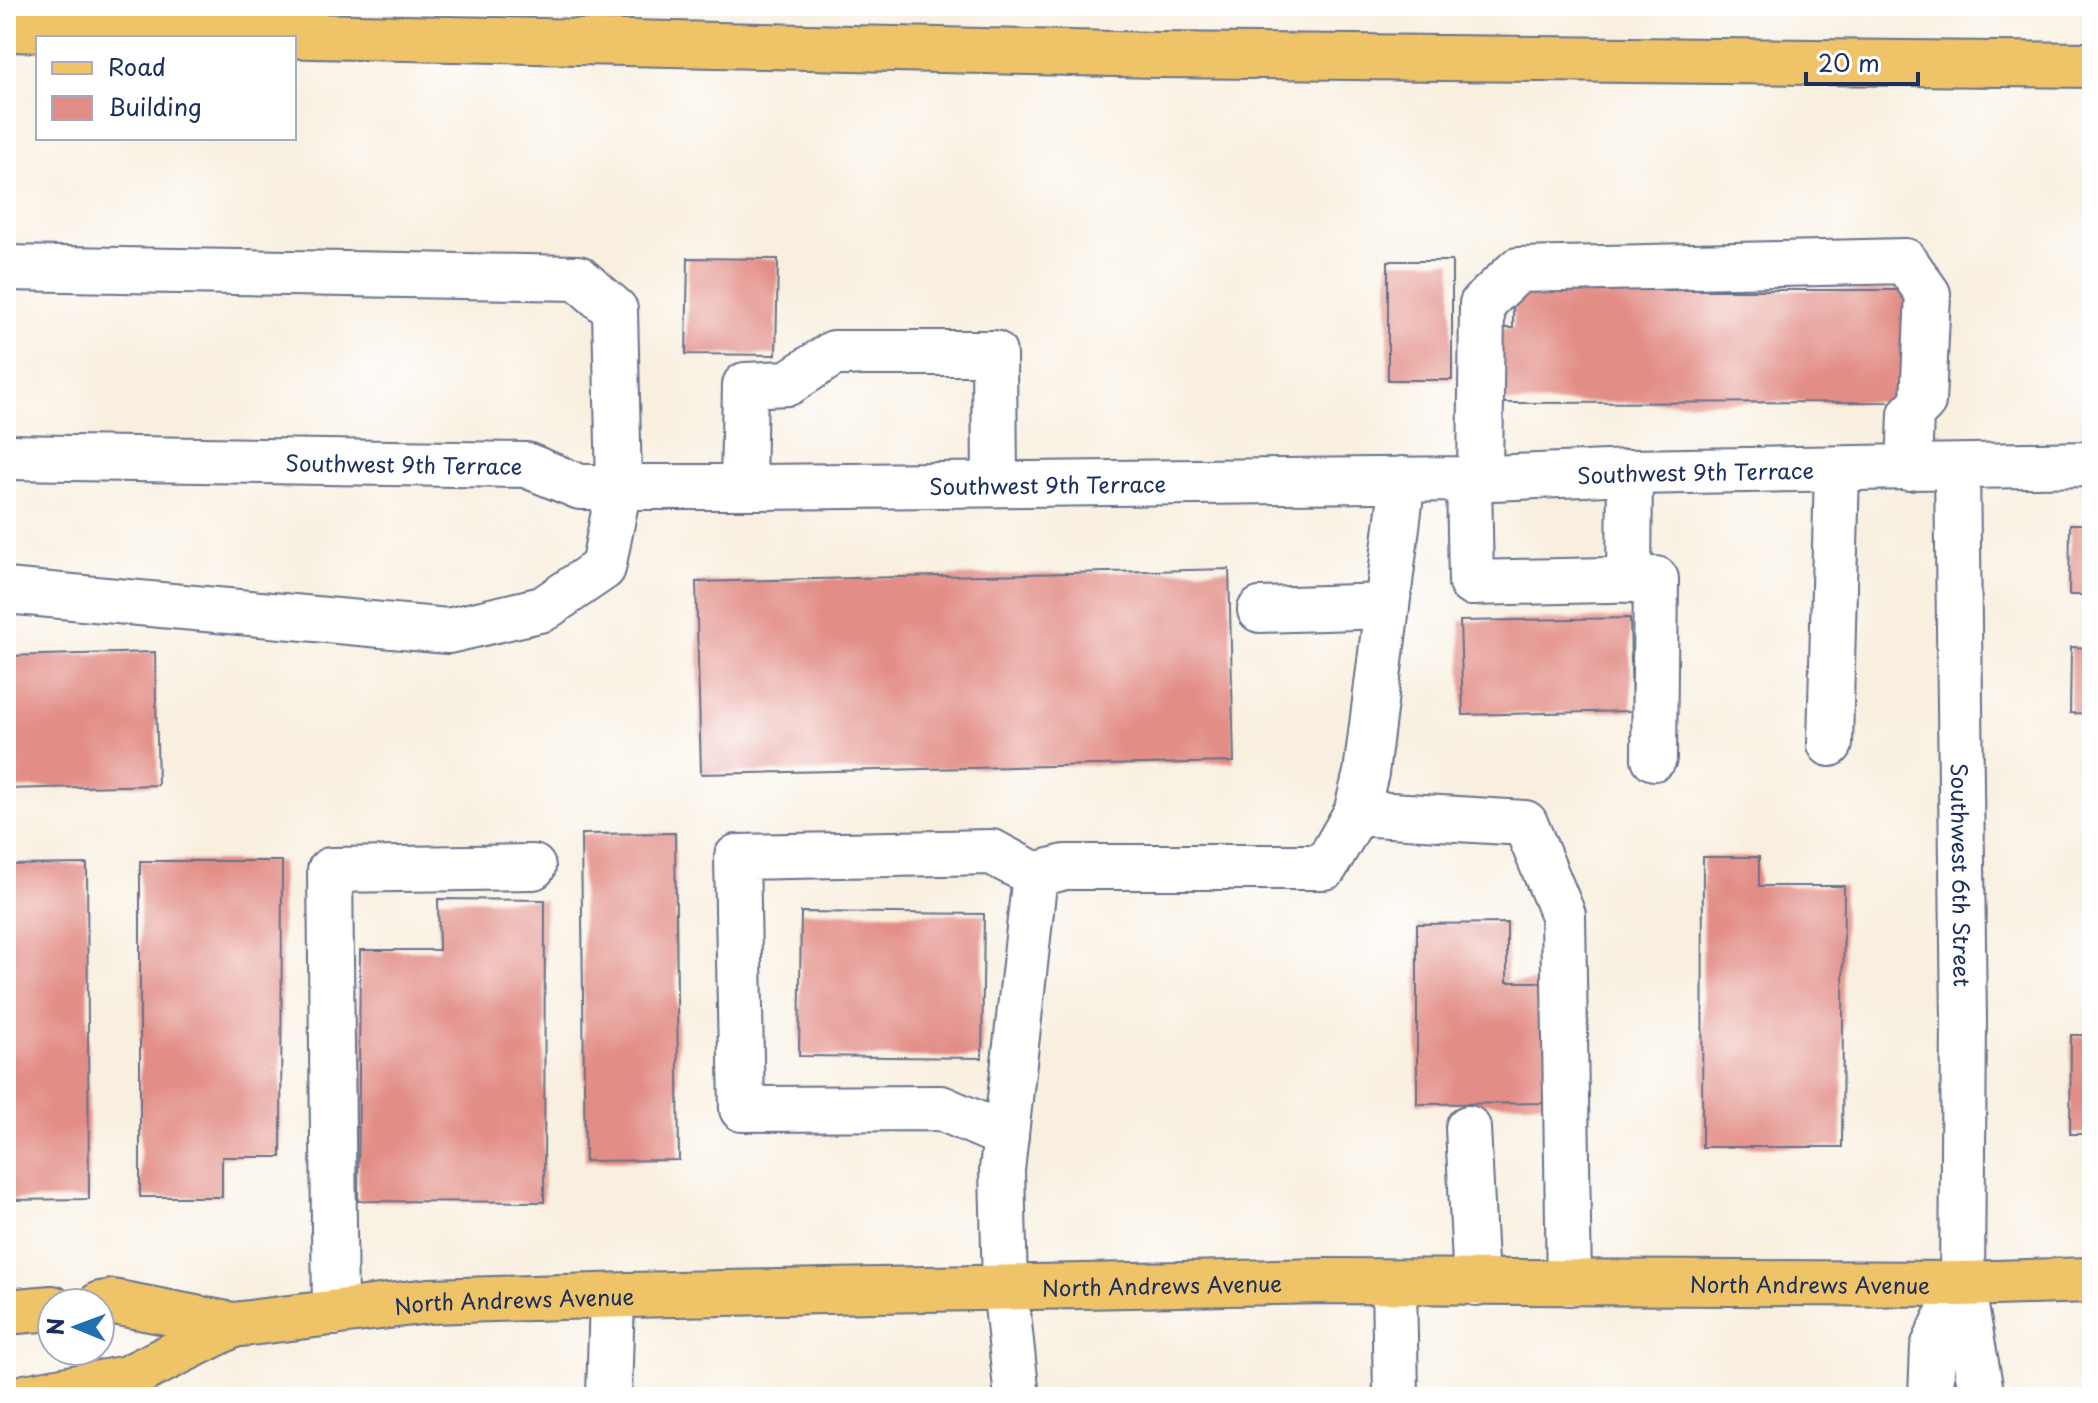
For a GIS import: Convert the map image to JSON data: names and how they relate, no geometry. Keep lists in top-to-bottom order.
{
  "streets": {
    "main road": ["North Andrews Avenue"],
    "street": ["Southwest 9th Terrace", "Southwest 6th Street"]
  },
  "crossings": [
    ["Southwest 9th Terrace", "Southwest 6th Street"],
    ["Southwest 6th Street", "North Andrews Avenue"]
  ],
  "legend": ["Road", "Building"],
  "scale_bar": "20 m",
  "north": "left"
}
